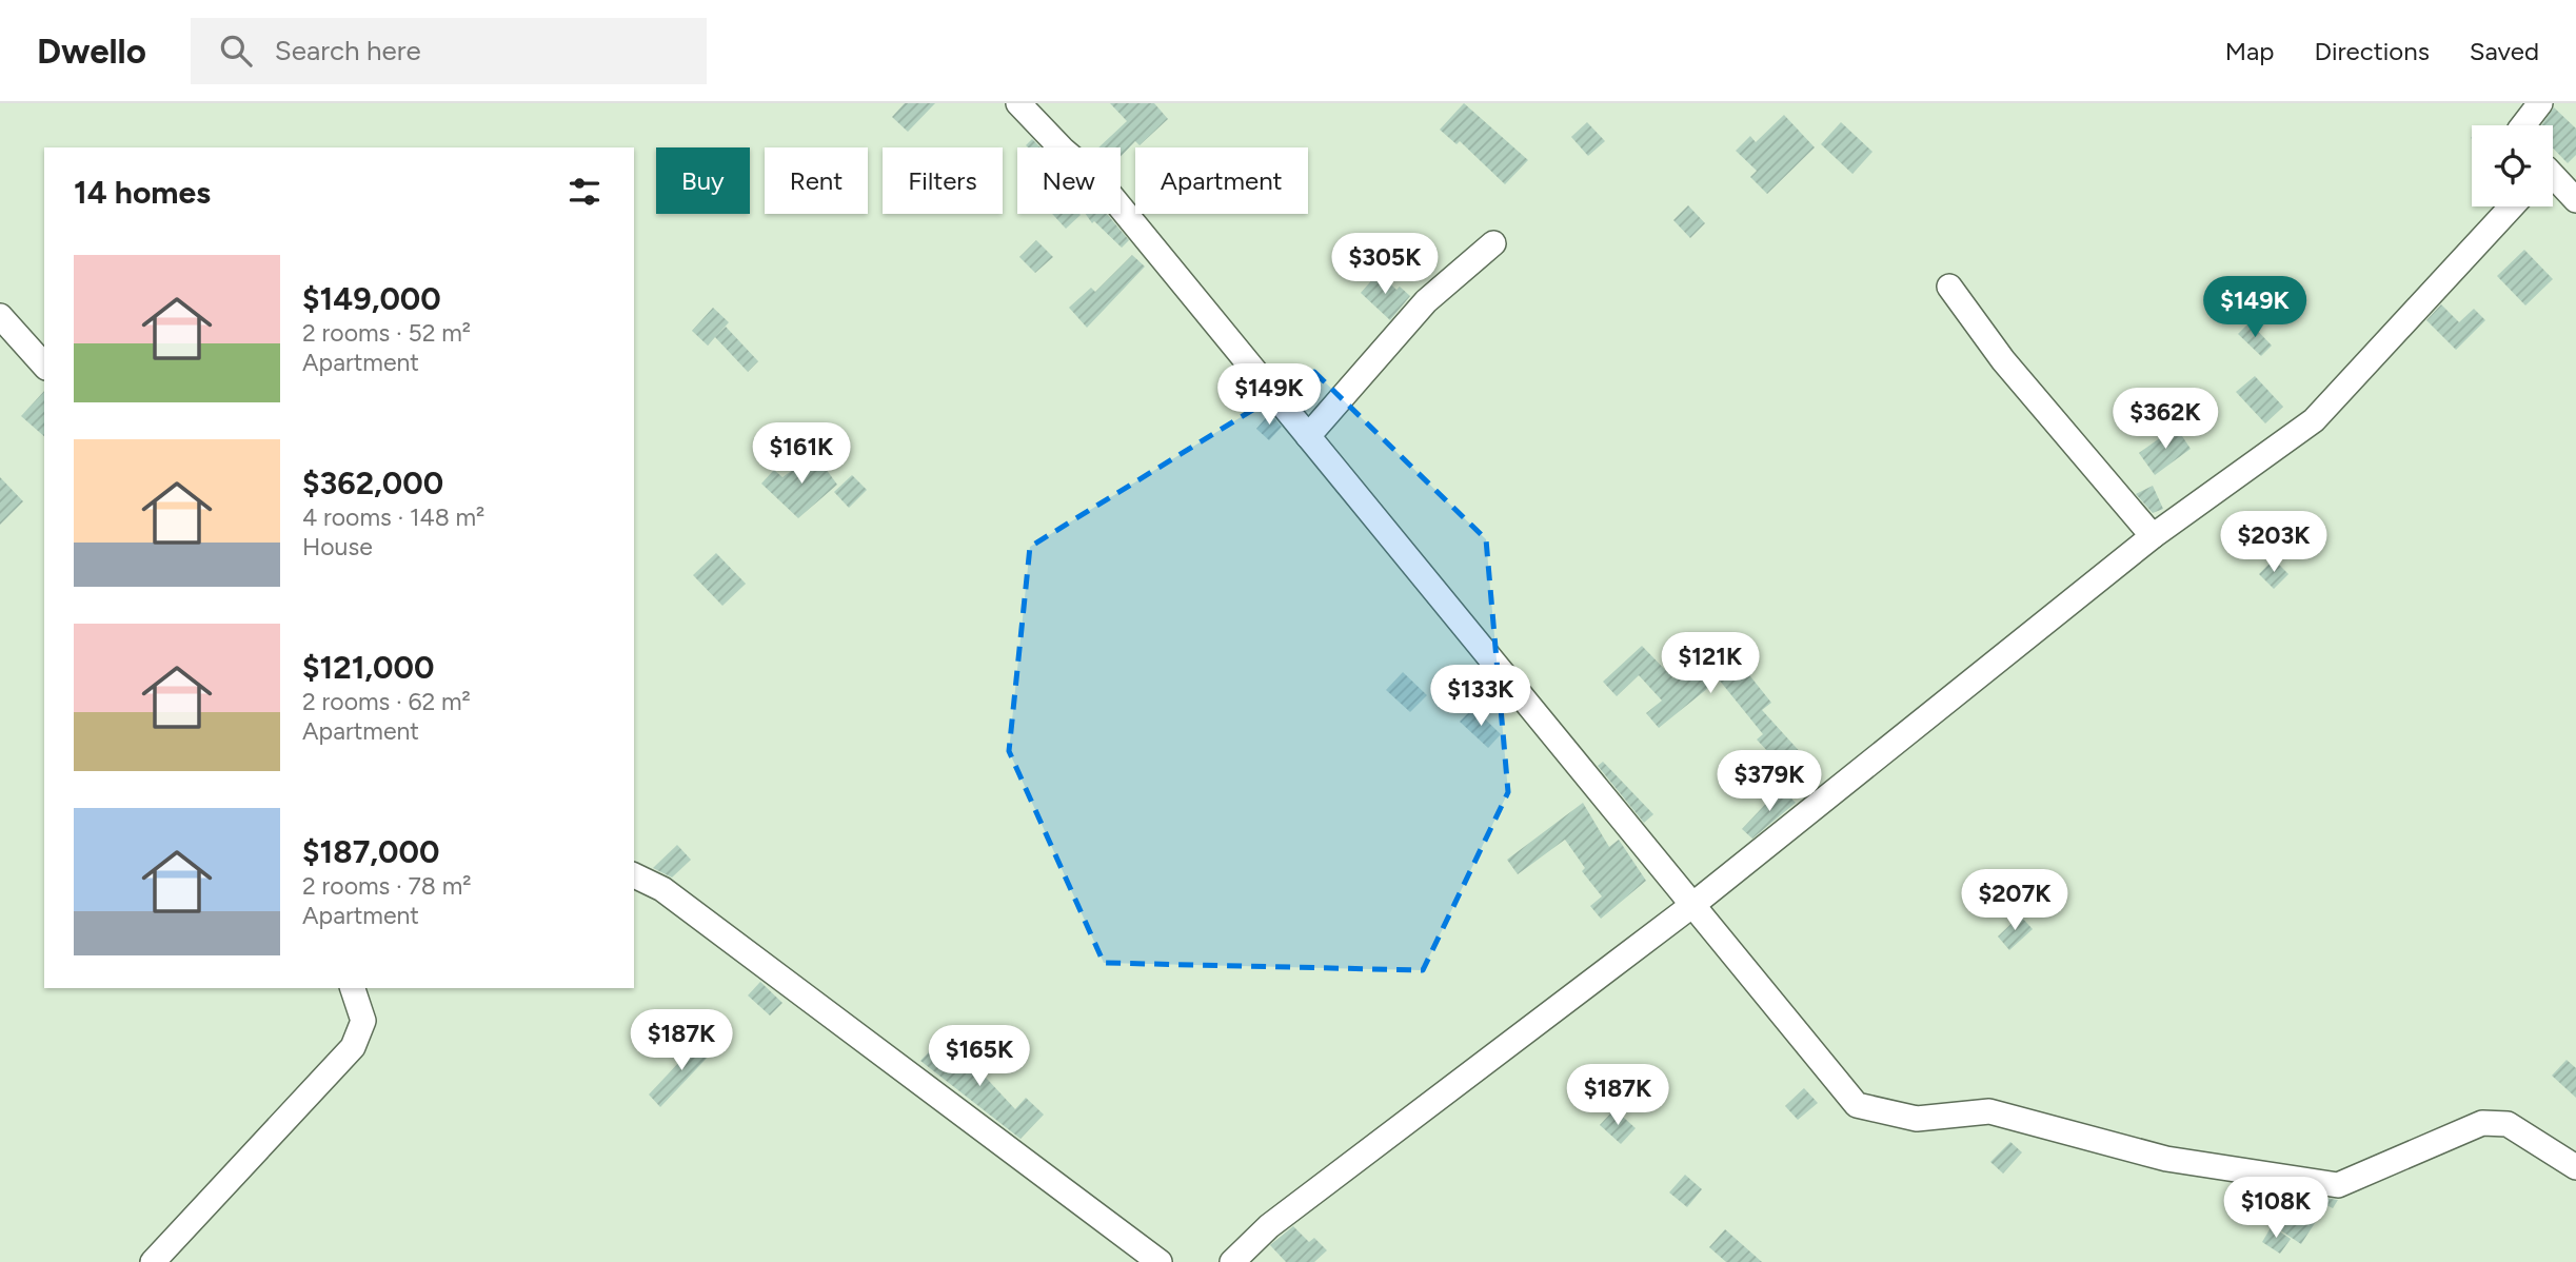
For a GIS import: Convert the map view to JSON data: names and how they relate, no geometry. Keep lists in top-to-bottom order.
{
  "page": {
    "header": "Dwello",
    "search": "Search here",
    "nav": ["Map", "Directions", "Saved"],
    "chip": [
      "Buy",
      "Rent",
      "Filters",
      "New",
      "Apartment"
    ],
    "heading": "14 homes",
    "price": [
      "$305K",
      "$149K",
      "$149K",
      "$362K",
      "$161K",
      "$203K",
      "$121K",
      "$133K",
      "$379K",
      "$207K",
      "$187K",
      "$165K",
      "$187K",
      "$108K"
    ],
    "list": [
      {
        "name": "$149,000",
        "note": "2 rooms · 52 m² · Apartment"
      },
      {
        "name": "$362,000",
        "note": "4 rooms · 148 m² · House"
      },
      {
        "name": "$121,000",
        "note": "2 rooms · 62 m² · Apartment"
      },
      {
        "name": "$187,000",
        "note": "2 rooms · 78 m² · Apartment"
      }
    ]
  }
}
